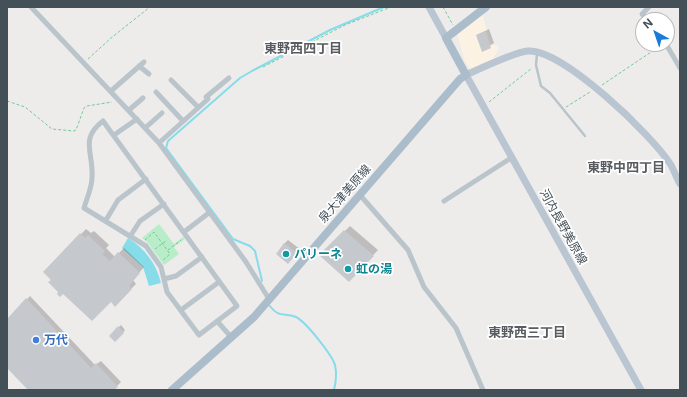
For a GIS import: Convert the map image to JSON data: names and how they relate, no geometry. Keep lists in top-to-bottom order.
{
  "streets": {
    "main road": ["泉大津美原線", "河内長野美原線"]
  },
  "crossings": [
    ["泉大津美原線", "河内長野美原線"]
  ],
  "districts": ["東野西四丁目", "東野中四丁目", "東野西三丁目"],
  "places": ["パリーネ", "虹の湯", "万代"],
  "north": "top left"
}
